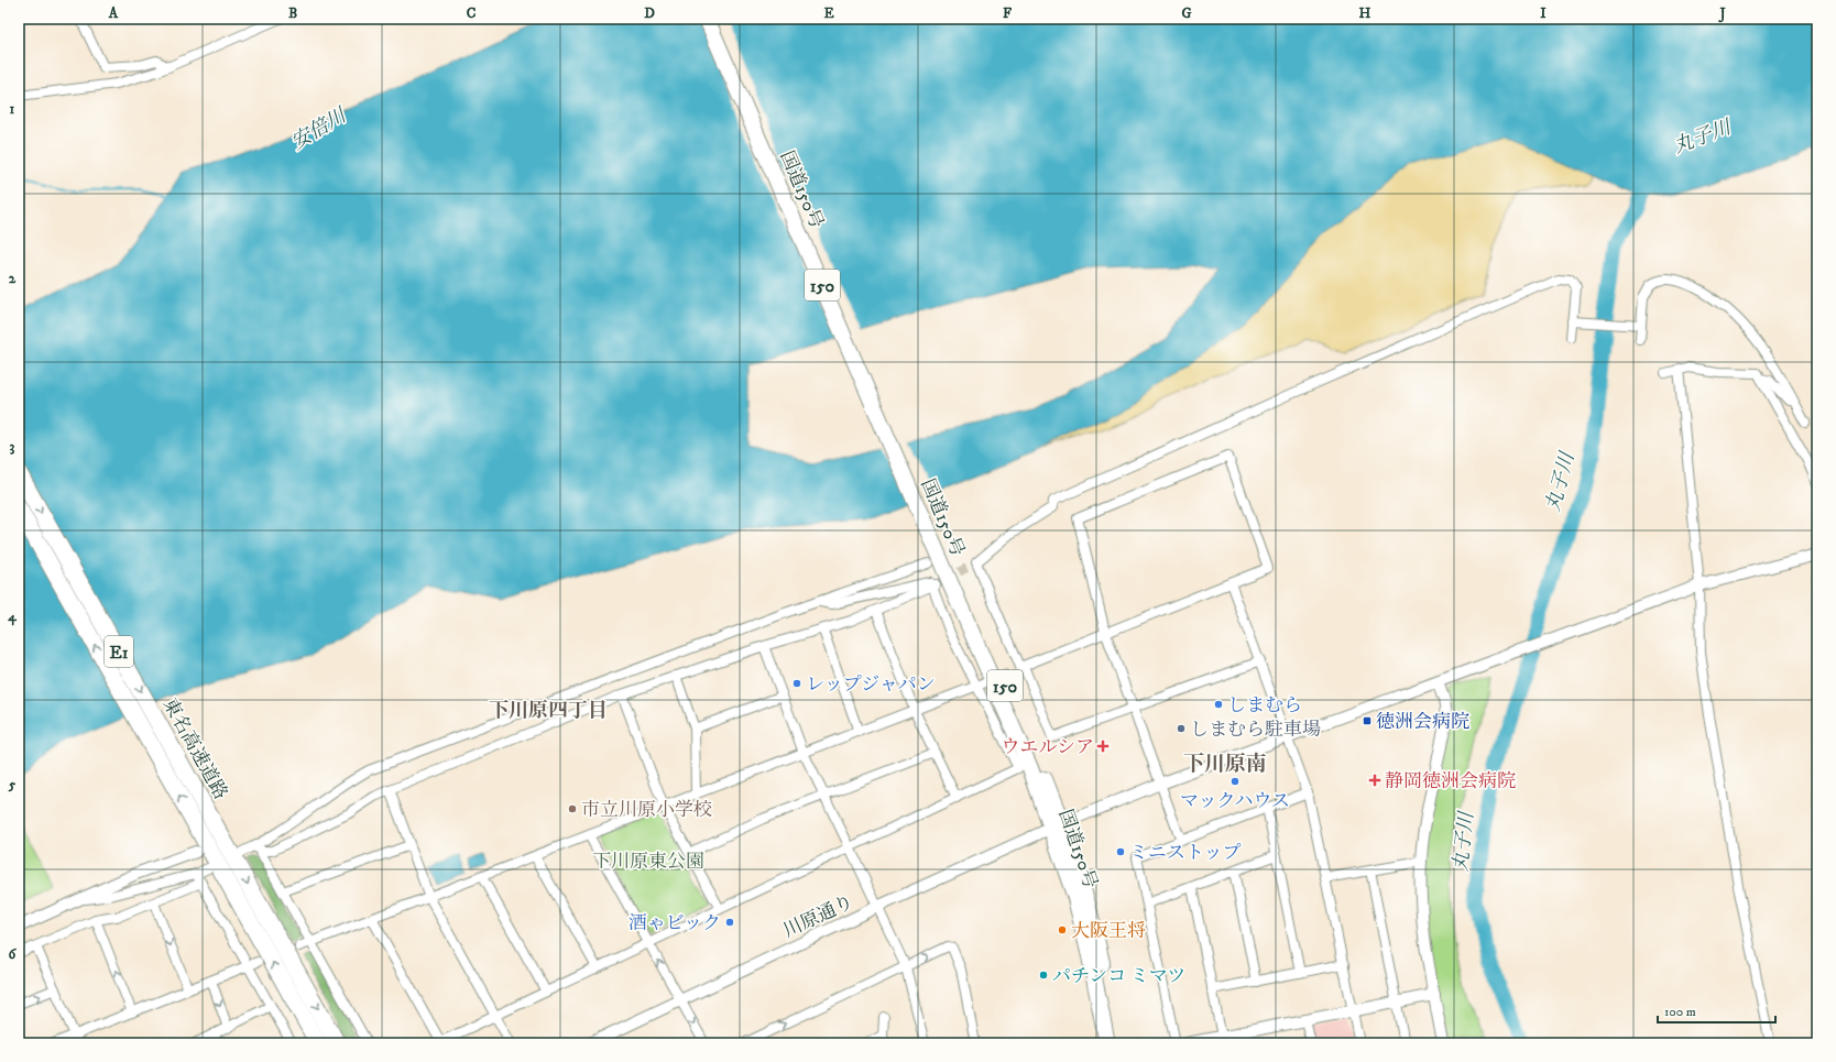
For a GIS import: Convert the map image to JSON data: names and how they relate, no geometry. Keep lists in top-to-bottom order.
{
  "streets": {
    "highway": [
      "国道150号",
      "150",
      "E1",
      "東名高速道路"
    ],
    "street": ["川原通り"]
  },
  "crossings": [
    ["国道150号", "川原通り"]
  ],
  "districts": ["下川原四丁目", "下川原南"],
  "water": ["安倍川", "丸子川"],
  "parks": ["下川原東公園"],
  "places": {
    "other": [
      "レップジャパン",
      "しまむら",
      "しまむら駐車場",
      "マックハウス",
      "市立川原小学校",
      "ミニストップ",
      "酒ゃビック",
      "大阪王将",
      "パチンコ ミマツ"
    ],
    "transit": ["徳洲会病院"],
    "health": ["ウエルシア", "静岡徳洲会病院"]
  },
  "scale_bar": "100 m",
  "grid": {
    "columns": [
      "A",
      "B",
      "C",
      "D",
      "E",
      "F",
      "G",
      "H",
      "I",
      "J"
    ],
    "rows": [
      "1",
      "2",
      "3",
      "4",
      "5",
      "6"
    ]
  }
}
